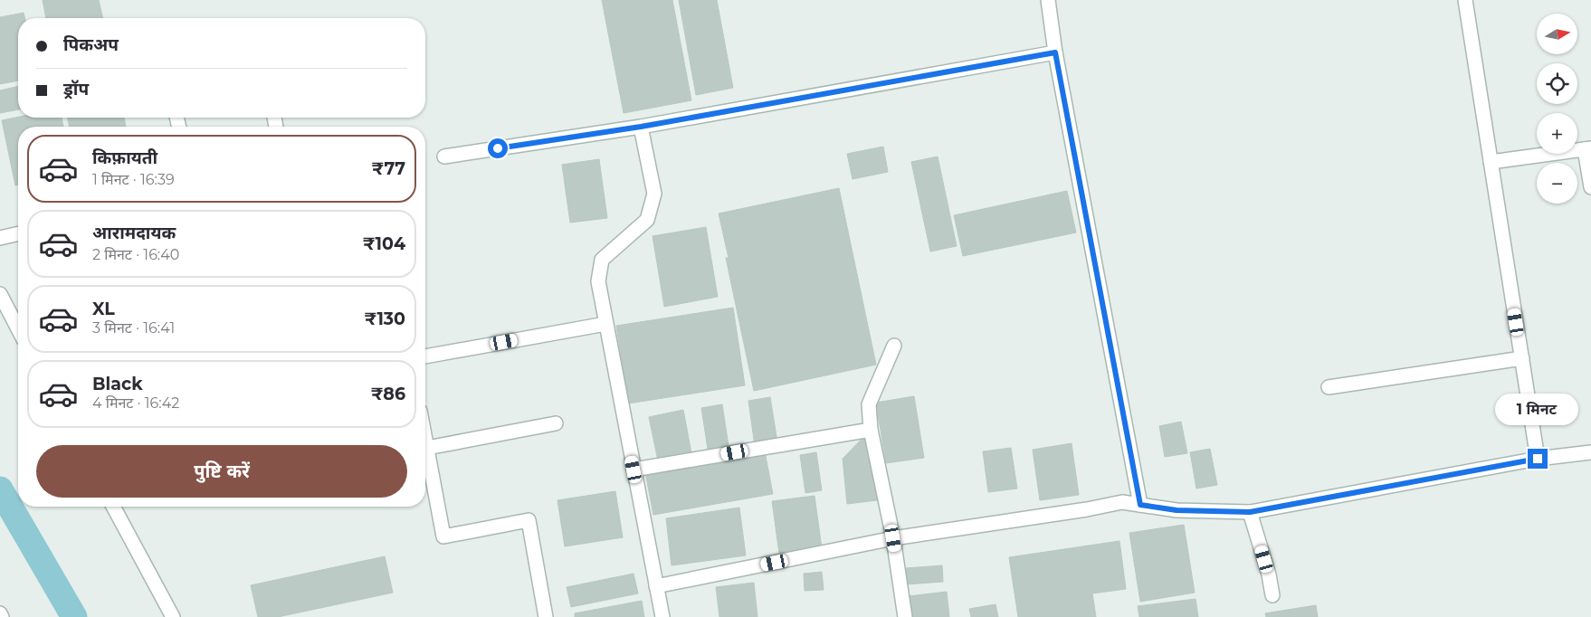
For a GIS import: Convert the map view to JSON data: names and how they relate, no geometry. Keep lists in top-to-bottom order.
{
  "north": "right",
  "page": {
    "map_buttons": ["+", "−"],
    "banner": ["पिकअप", "ड्रॉप"],
    "list": [
      {
        "name": "किफ़ायती",
        "note": "1 मिनट · 16:39",
        "value": "₹77"
      },
      {
        "name": "आरामदायक",
        "note": "2 मिनट · 16:40",
        "value": "₹104"
      },
      {
        "name": "XL",
        "note": "3 मिनट · 16:41",
        "value": "₹130"
      },
      {
        "name": "Black",
        "note": "4 मिनट · 16:42",
        "value": "₹86"
      }
    ],
    "bubble": "1 मिनट",
    "buttons": "पुष्टि करें"
  }
}
